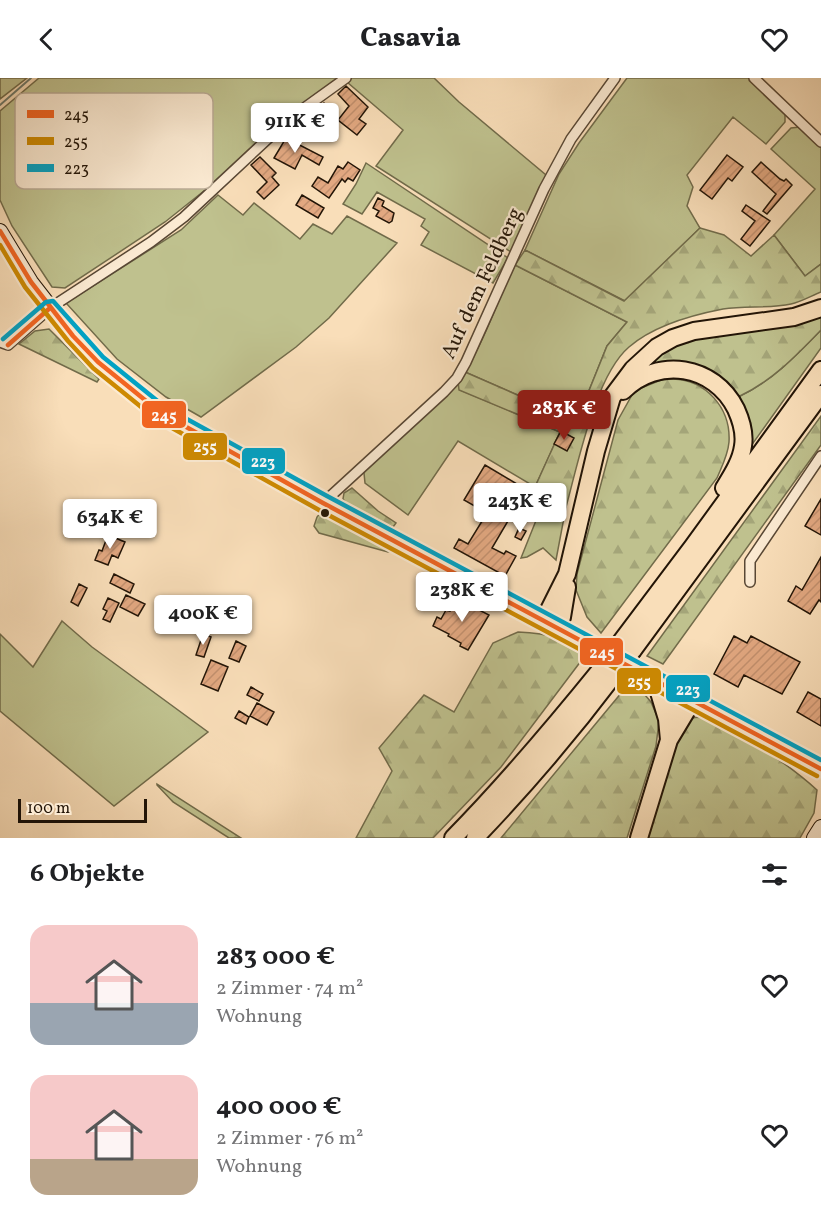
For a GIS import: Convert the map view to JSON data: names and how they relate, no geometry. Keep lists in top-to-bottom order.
{
  "streets": {
    "street": ["Auf dem Feldberg"]
  },
  "lines": ["transit line 245", "transit line 255", "transit line 223"],
  "legend": ["245", "255", "223"],
  "scale_bar": "100 m",
  "page": {
    "header": "Casavia",
    "price": [
      "911K €",
      "283K €",
      "243K €",
      "634K €",
      "238K €",
      "400K €"
    ],
    "scale": "100 m",
    "heading": "6 Objekte",
    "list": [
      {
        "name": "283 000 €",
        "note": "2 Zimmer · 74 m² · Wohnung"
      },
      {
        "name": "400 000 €",
        "note": "2 Zimmer · 76 m² · Wohnung"
      }
    ]
  }
}
